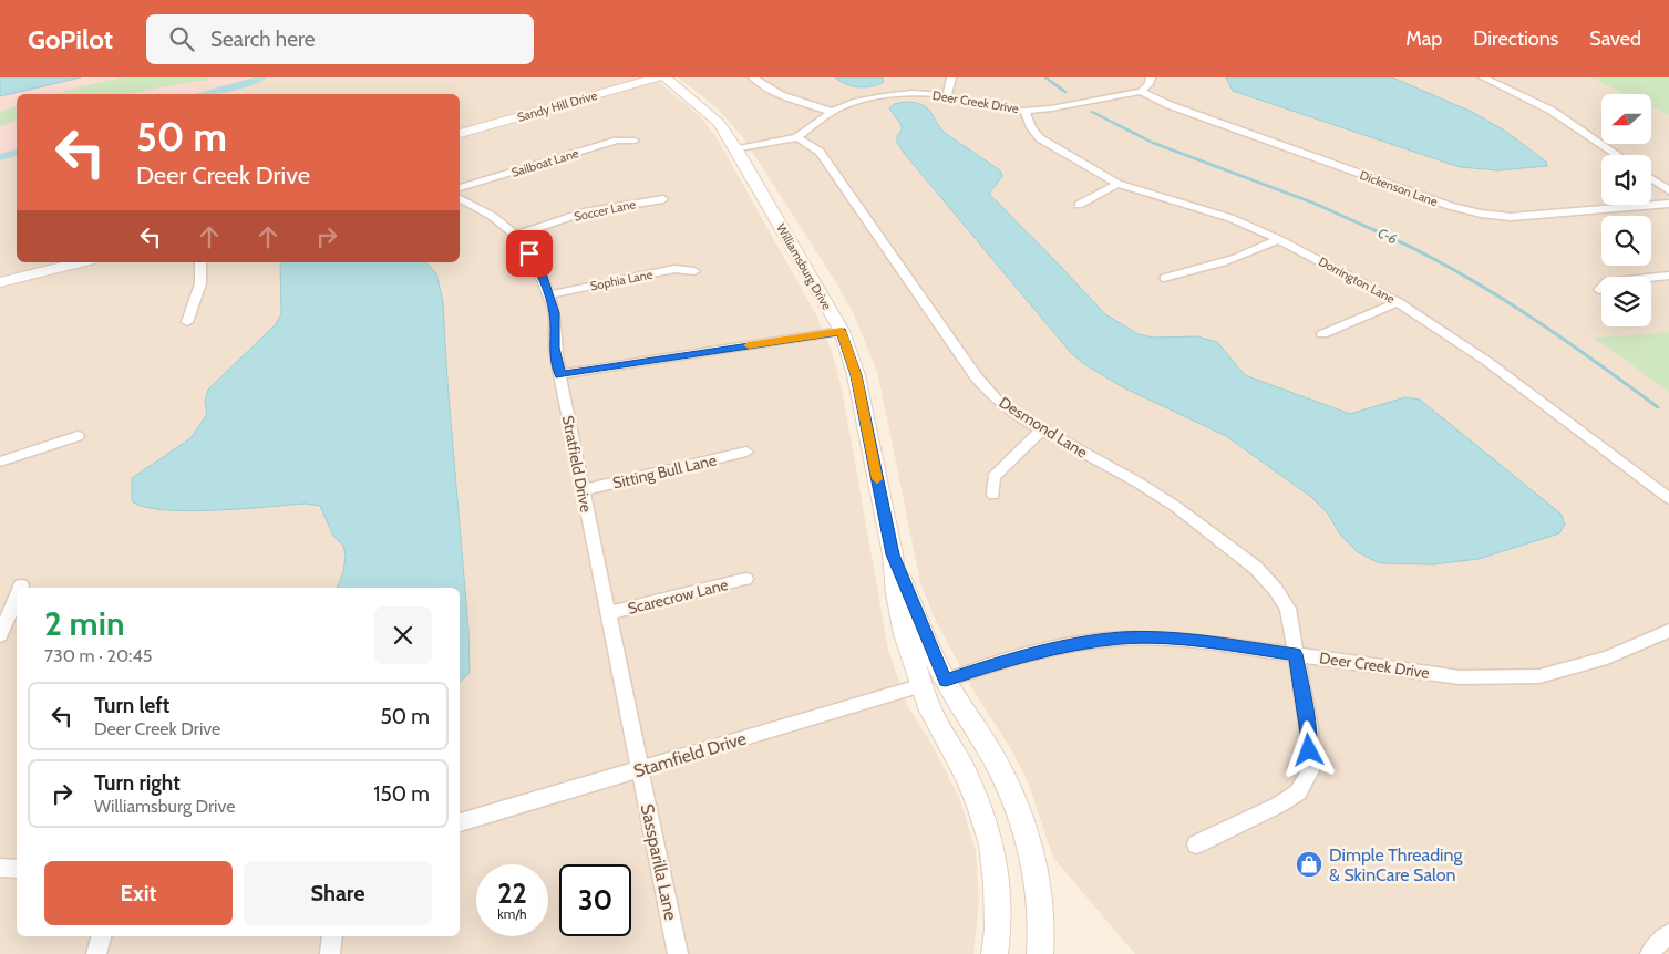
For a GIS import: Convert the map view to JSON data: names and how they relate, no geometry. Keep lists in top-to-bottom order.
{
  "streets": {
    "street": [
      "Deer Creek Drive",
      "Sandy Hill Drive",
      "Sailboat Lane",
      "Dickenson Lane",
      "Soccer Lane",
      "Williamsburg Drive",
      "Sophia Lane",
      "Dorrington Lane",
      "Desmond Lane",
      "Stratfield Drive",
      "Sitting Bull Lane",
      "Scarecrow Lane",
      "Stamfield Drive",
      "Sassparilla Lane"
    ]
  },
  "crossings": [
    ["Deer Creek Drive", "Dickenson Lane"],
    ["Deer Creek Drive", "Williamsburg Drive"],
    ["Deer Creek Drive", "Dorrington Lane"],
    ["Deer Creek Drive", "Desmond Lane"],
    ["Deer Creek Drive", "Stamfield Drive"],
    ["Soccer Lane", "Stratfield Drive"],
    ["Williamsburg Drive", "Stamfield Drive"],
    ["Sophia Lane", "Stratfield Drive"],
    ["Stratfield Drive", "Sitting Bull Lane"],
    ["Stratfield Drive", "Scarecrow Lane"],
    ["Stratfield Drive", "Stamfield Drive"],
    ["Stratfield Drive", "Sassparilla Lane"],
    ["Stamfield Drive", "Sassparilla Lane"]
  ],
  "water": ["C-6"],
  "places": {
    "shop": ["Dimple Threading & SkinCare Salon"]
  },
  "north": "left",
  "page": {
    "header": "GoPilot",
    "search": "Search here",
    "nav": ["Map", "Directions", "Saved"],
    "turn": ["50 m", "Deer Creek Drive"],
    "heading": ["2 min", "730 m · 20:45"],
    "list": [
      {
        "name": "Turn left",
        "note": "Deer Creek Drive",
        "value": "50 m"
      },
      {
        "name": "Turn right",
        "note": "Williamsburg Drive",
        "value": "150 m"
      }
    ],
    "buttons": ["Exit", "Share"],
    "speed": "22 km/h",
    "limit": "30"
  }
}
